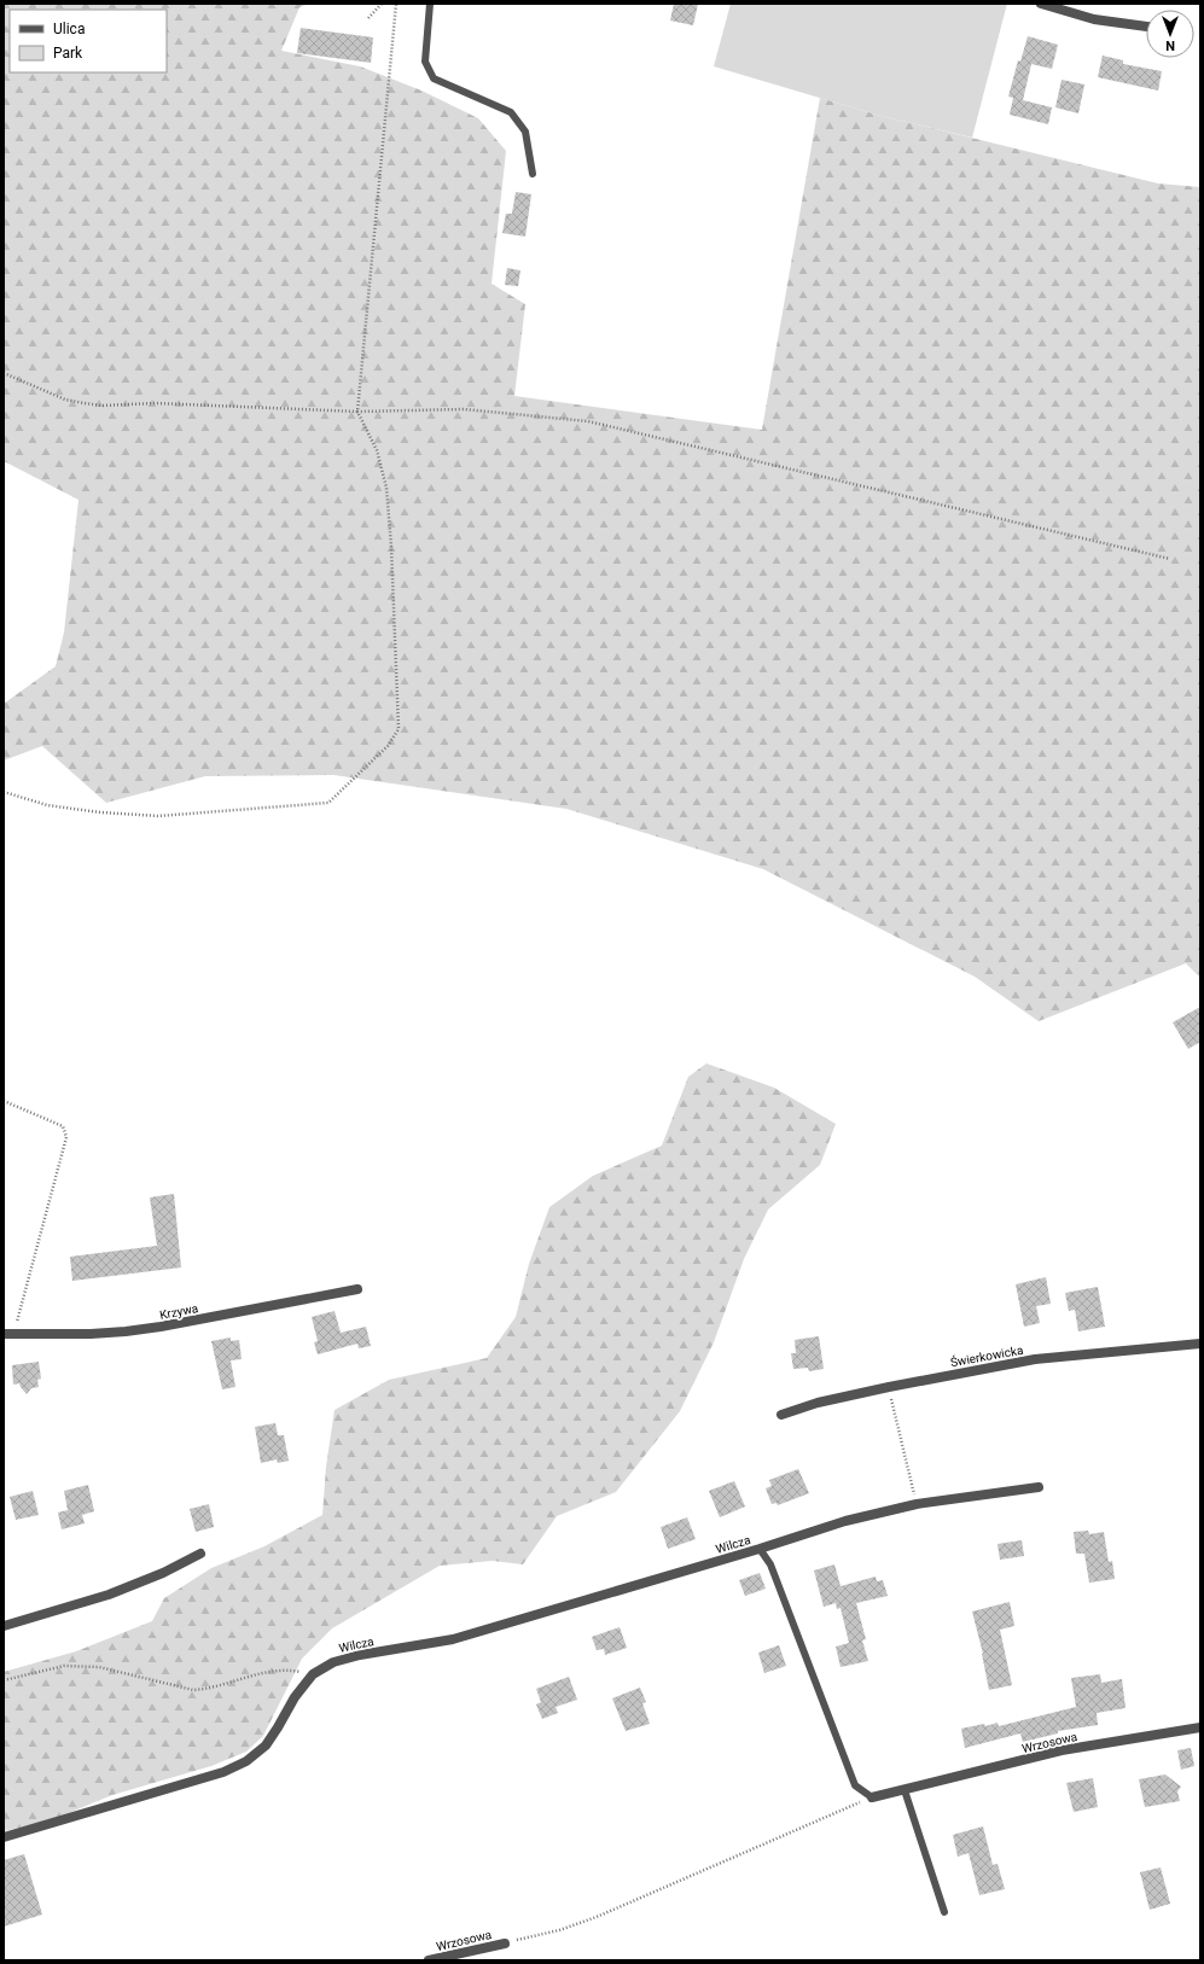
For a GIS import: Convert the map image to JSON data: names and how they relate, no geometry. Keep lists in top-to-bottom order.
{
  "streets": {
    "street": [
      "Krzywa",
      "Świerkowicka",
      "Wilcza",
      "Wrzosowa"
    ]
  },
  "crossings": [
    ["Wilcza", "Wrzosowa"]
  ],
  "legend": ["Ulica", "Park"],
  "north": "bottom"
}
